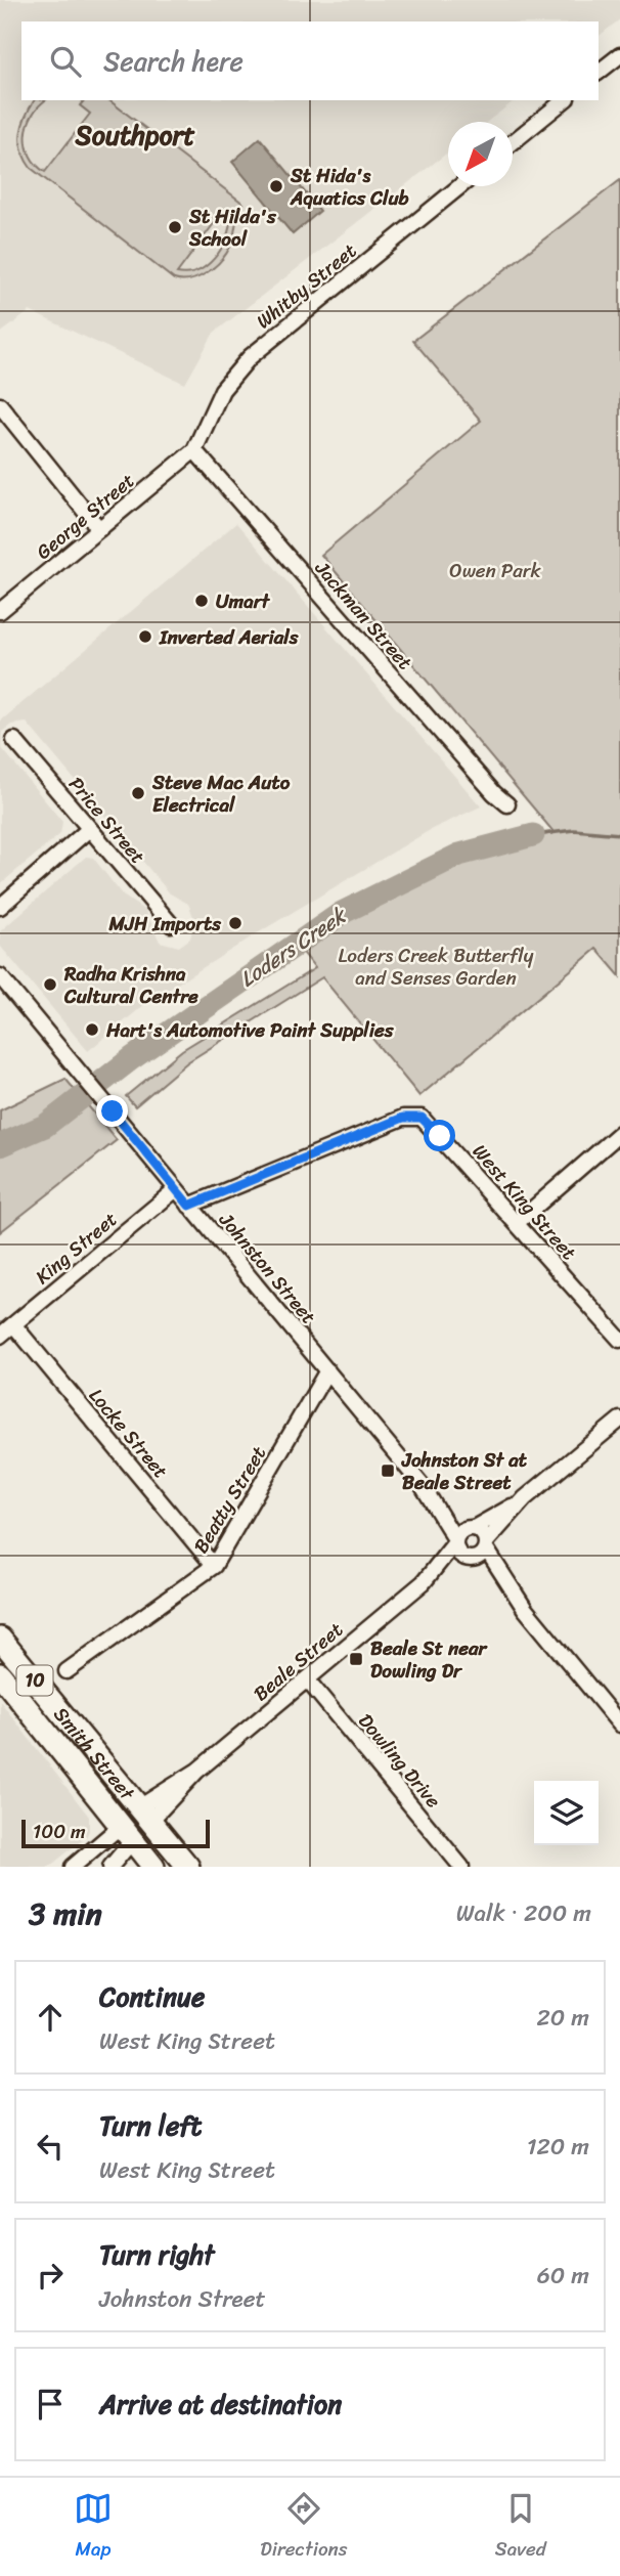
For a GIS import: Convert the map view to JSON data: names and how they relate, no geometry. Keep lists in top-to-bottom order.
{
  "streets": {
    "highway": ["10", "Smith Street"],
    "street": [
      "Whitby Street",
      "George Street",
      "Jackman Street",
      "Price Street",
      "West King Street",
      "King Street",
      "Johnston Street",
      "Locke Street",
      "Beatty Street",
      "Beale Street",
      "Dowling Drive"
    ]
  },
  "crossings": [
    ["Whitby Street", "George Street"],
    ["Whitby Street", "Jackman Street"],
    ["George Street", "Jackman Street"],
    ["West King Street", "Johnston Street"],
    ["King Street", "Johnston Street"],
    ["King Street", "Locke Street"],
    ["Johnston Street", "Beatty Street"],
    ["Johnston Street", "Beale Street"],
    ["Locke Street", "Beatty Street"],
    ["Beale Street", "Smith Street"],
    ["Beale Street", "Dowling Drive"]
  ],
  "districts": ["Southport"],
  "water": ["Loders Creek"],
  "parks": ["Owen Park", "Loders Creek Butterfly and Senses Garden"],
  "places": {
    "other": [
      "St Hida's Aquatics Club",
      "St Hilda's School",
      "Umart",
      "Inverted Aerials",
      "Steve Mac Auto Electrical",
      "MJH Imports",
      "Radha Krishna Cultural Centre",
      "Hart's Automotive Paint Supplies"
    ],
    "transit": ["Johnston St at Beale Street", "Beale St near Dowling Dr"]
  },
  "scale_bar": "100 m",
  "north": "bottom left",
  "page": {
    "search": "Search here",
    "scale": "100 m",
    "heading": ["3 min", "Walk · 200 m"],
    "list": [
      ["Continue", "West King Street", "20 m"],
      ["Turn left", "West King Street", "120 m"],
      ["Turn right", "Johnston Street", "60 m"],
      "Arrive at destination"
    ],
    "nav": ["Map", "Directions", "Saved"]
  }
}
